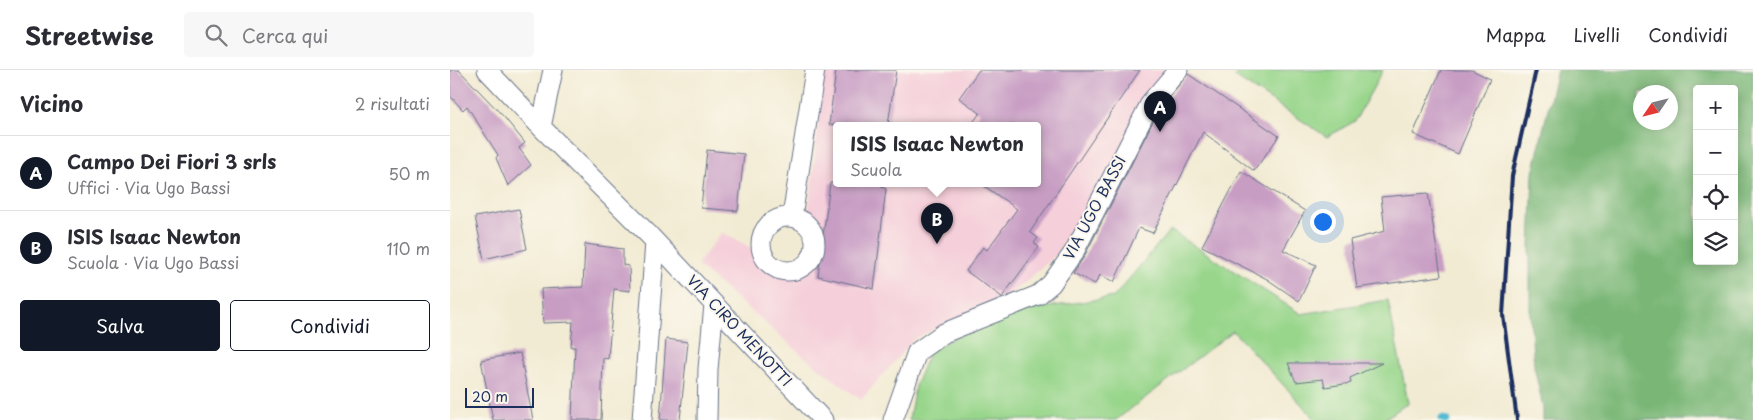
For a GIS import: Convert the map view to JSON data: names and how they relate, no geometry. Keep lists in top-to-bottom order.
{
  "streets": {
    "street": ["VIA UGO BASSI", "VIA CIRO MENOTTI"]
  },
  "scale_bar": "20 m",
  "north": "bottom left",
  "page": {
    "header": "Streetwise",
    "search": "Cerca qui",
    "nav": ["Mappa", "Livelli", "Condividi"],
    "heading": ["Vicino", "2 risultati"],
    "map_buttons": ["+", "−"],
    "pins": ["A", "B"],
    "popup": ["ISIS Isaac Newton", "Scuola"],
    "list": [
      {
        "mark": "A",
        "name": "Campo Dei Fiori 3 srls",
        "note": "Uffici · Via Ugo Bassi",
        "value": "50 m"
      },
      {
        "mark": "B",
        "name": "ISIS Isaac Newton",
        "note": "Scuola · Via Ugo Bassi",
        "value": "110 m"
      }
    ],
    "buttons": ["Salva", "Condividi"],
    "scale": "20 m"
  }
}
